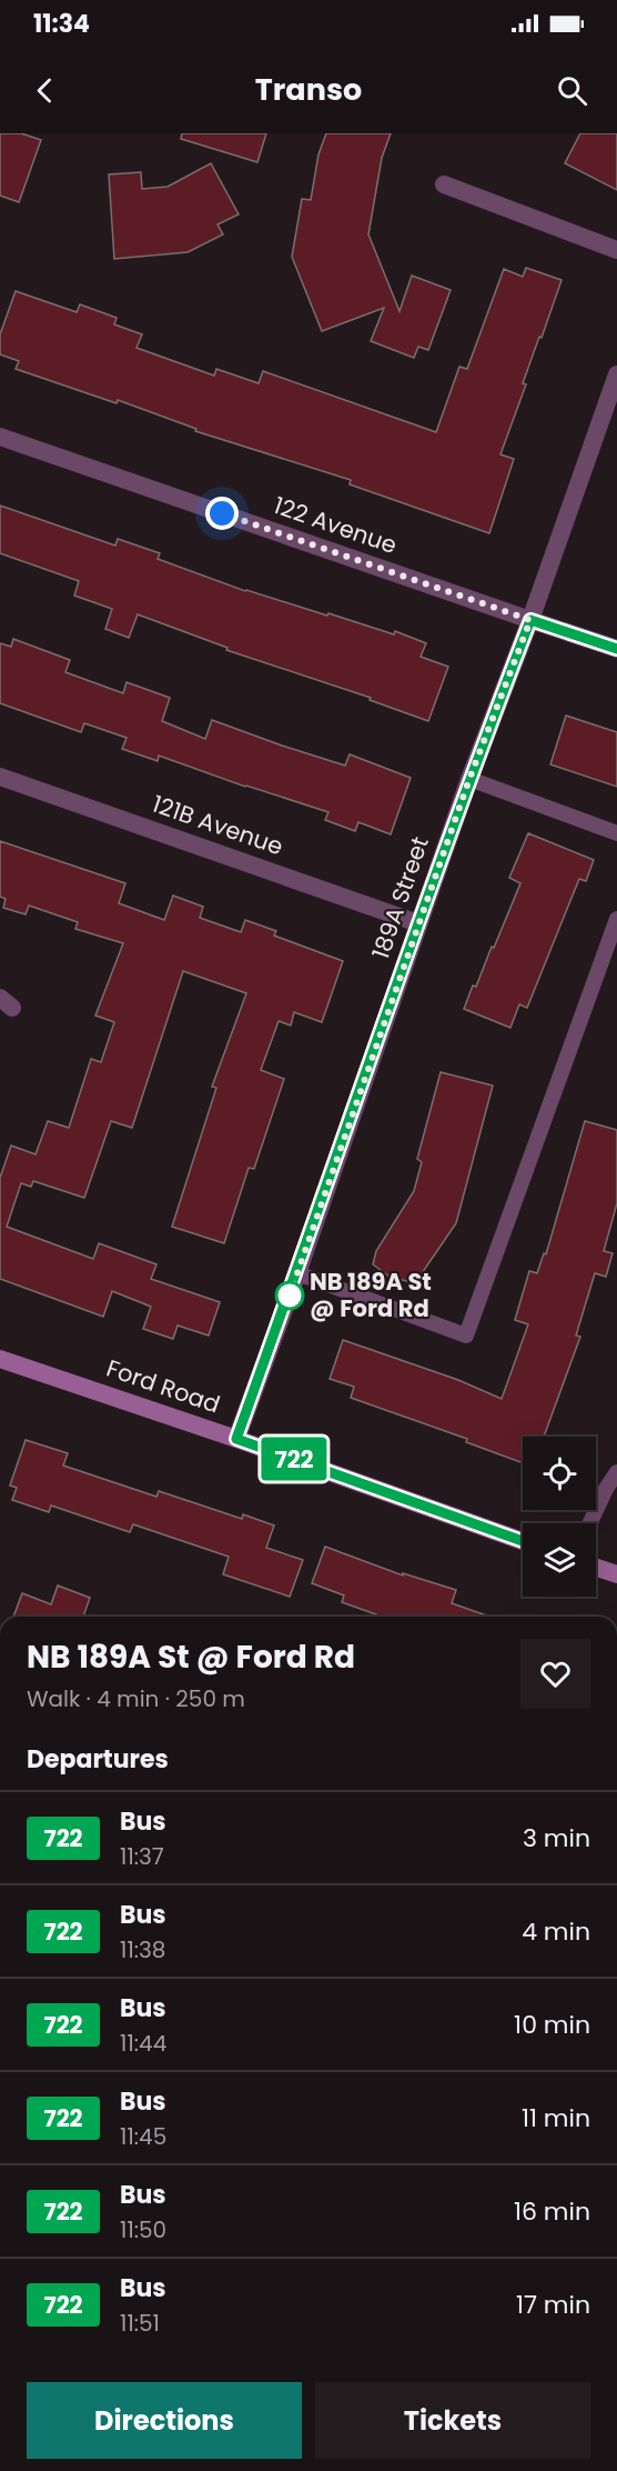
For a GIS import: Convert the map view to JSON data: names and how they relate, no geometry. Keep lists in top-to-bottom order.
{
  "streets": {
    "main road": ["Ford Road"],
    "street": ["122 Avenue", "121B Avenue", "189A Street"]
  },
  "crossings": [
    ["122 Avenue", "189A Street"],
    ["121B Avenue", "189A Street"],
    ["189A Street", "Ford Road"]
  ],
  "places": ["NB 189A St @ Ford Rd"],
  "lines": ["bus line 722"],
  "page": {
    "status": "11:34",
    "header": "Transo",
    "on_map": "722",
    "heading": [
      ["NB 189A St @ Ford Rd", "Walk · 4 min · 250 m"],
      "Departures"
    ],
    "list": [
      {
        "mark": "722",
        "name": "Bus",
        "note": "11:37",
        "value": "3 min"
      },
      {
        "mark": "722",
        "name": "Bus",
        "note": "11:38",
        "value": "4 min"
      },
      {
        "mark": "722",
        "name": "Bus",
        "note": "11:44",
        "value": "10 min"
      },
      {
        "mark": "722",
        "name": "Bus",
        "note": "11:45",
        "value": "11 min"
      },
      {
        "mark": "722",
        "name": "Bus",
        "note": "11:50",
        "value": "16 min"
      },
      {
        "mark": "722",
        "name": "Bus",
        "note": "11:51",
        "value": "17 min"
      }
    ],
    "buttons": ["Directions", "Tickets"]
  }
}
